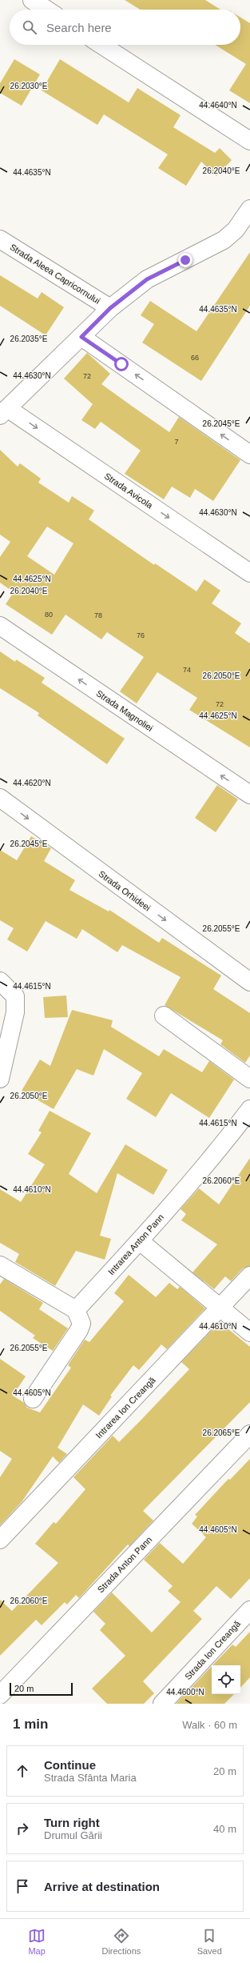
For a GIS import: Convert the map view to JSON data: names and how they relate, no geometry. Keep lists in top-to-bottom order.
{
  "streets": {
    "street": [
      "Strada Aleea Capricornului",
      "Strada Avicola",
      "Strada Magnoliei",
      "Strada Orhideei",
      "Intrarea Anton Pann",
      "Intrarea Ion Creangă",
      "Strada Anton Pann",
      "Strada Ion Creangă"
    ]
  },
  "one_way": ["Strada Magnoliei", "Strada Orhideei"],
  "house_numbers": [
    "66",
    "72",
    "7",
    "80",
    "78",
    "76",
    "74",
    "72"
  ],
  "scale_bar": "20 m",
  "page": {
    "search": "Search here",
    "scale": "20 m",
    "heading": ["1 min", "Walk · 60 m"],
    "list": [
      ["Continue", "Strada Sfânta Maria", "20 m"],
      ["Turn right", "Drumul Gării", "40 m"],
      "Arrive at destination"
    ],
    "nav": ["Map", "Directions", "Saved"]
  },
  "coordinates": [
    "26.2030°E",
    "44.4640°N",
    "26.2040°E",
    "44.4635°N",
    "26.2035°E",
    "44.4630°N",
    "26.2045°E",
    "44.4625°N",
    "26.2050°E",
    "44.4620°N",
    "26.2055°E",
    "44.4615°N",
    "26.2060°E",
    "44.4610°N",
    "44.4605°N",
    "26.2065°E",
    "44.4600°N"
  ]
}
